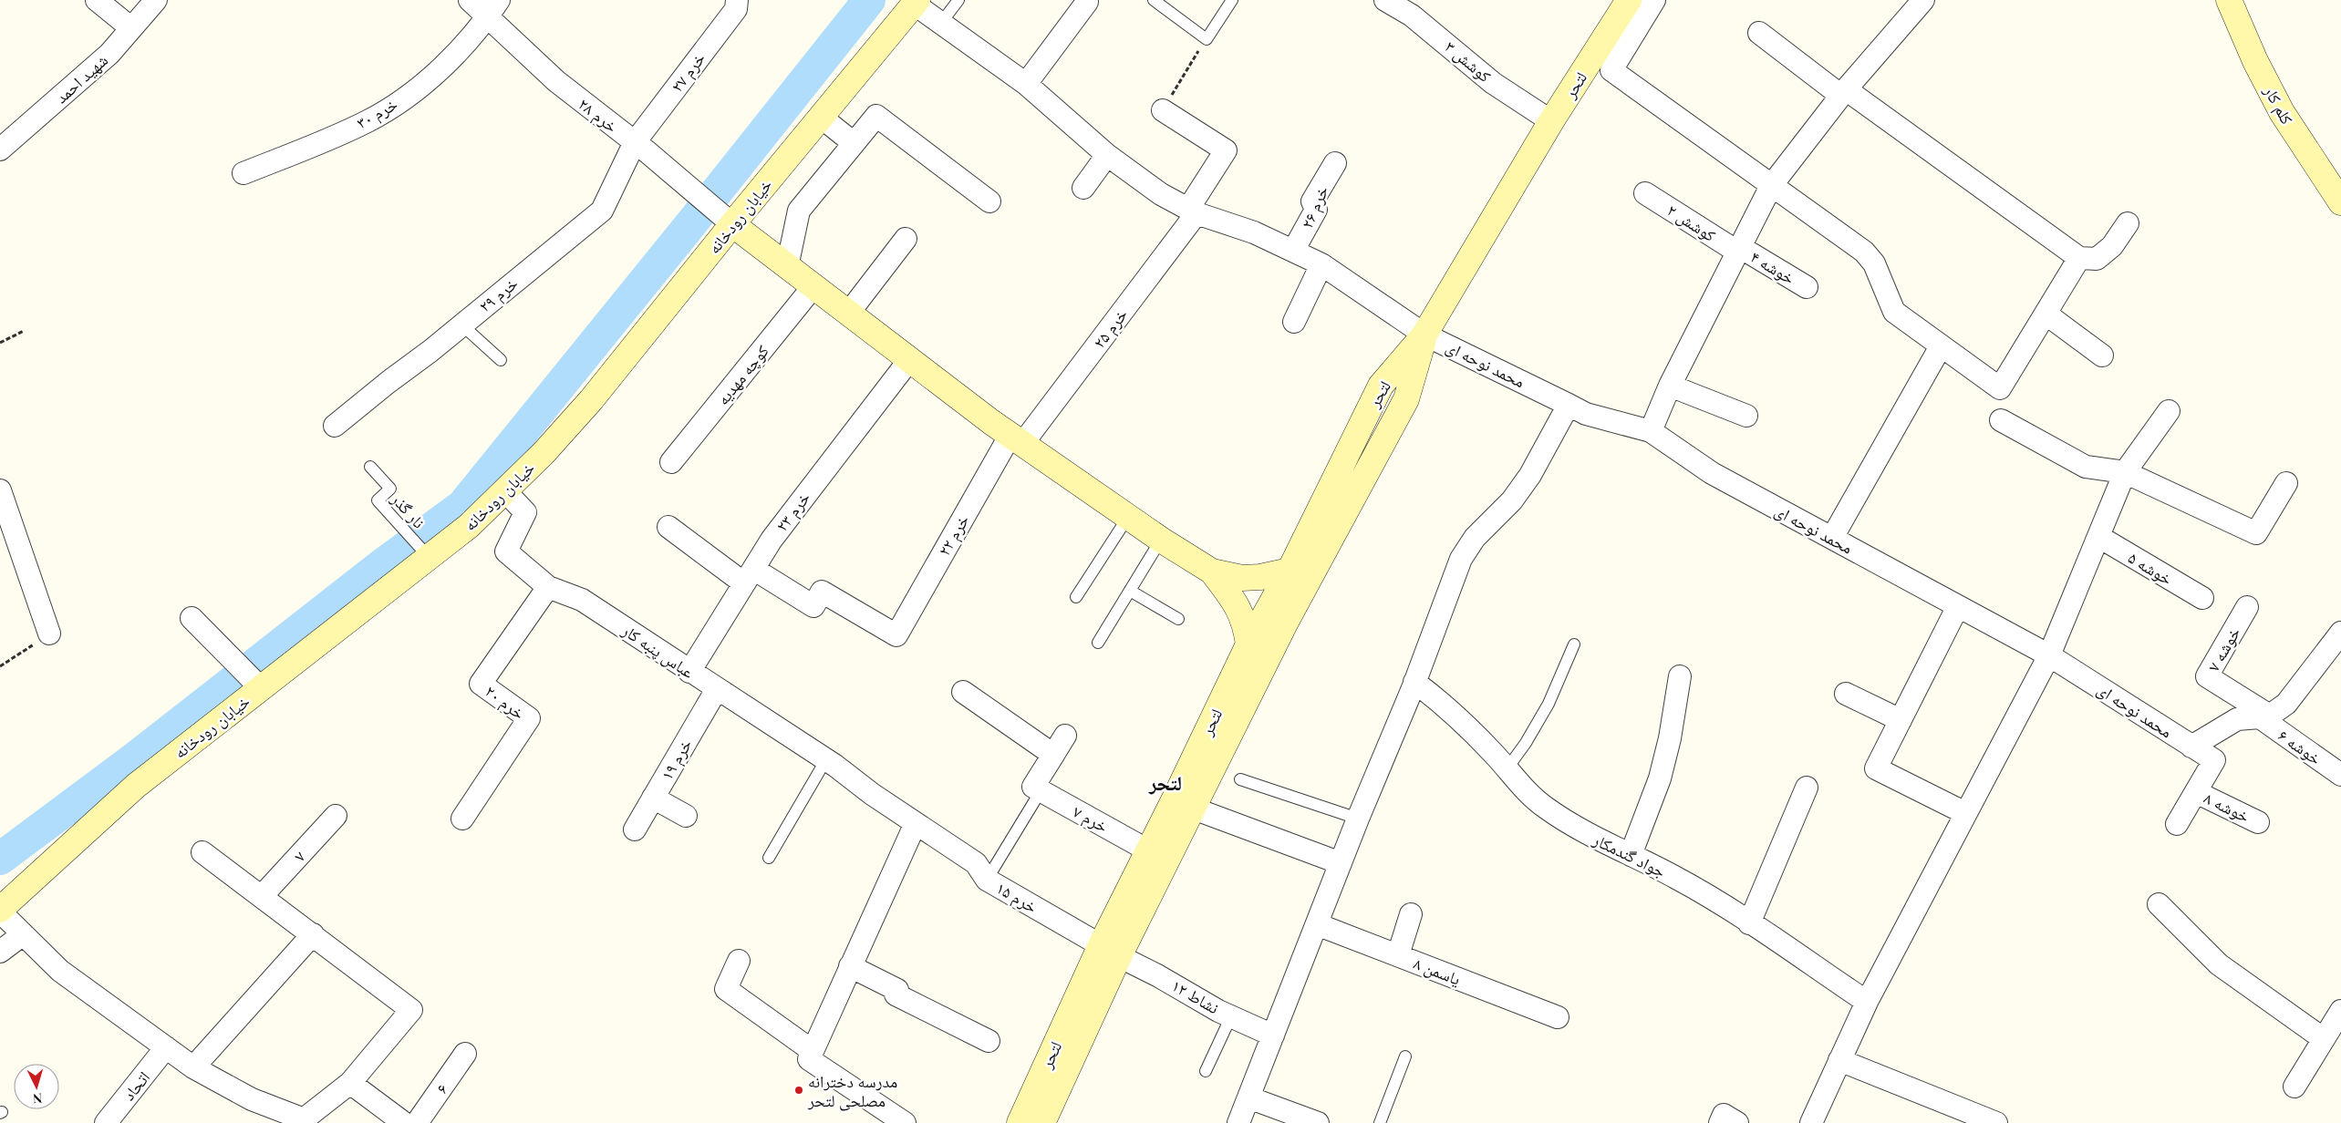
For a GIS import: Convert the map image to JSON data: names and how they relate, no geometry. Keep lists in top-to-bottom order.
{
  "streets": {
    "street": [
      "کوشش ۳",
      "خرم ۲۷",
      "شهید احمد",
      "لتحر",
      "کلم کار",
      "خرم ۳۰",
      "خرم ۲۸",
      "خرم ۲۶",
      "خیابان رودخانه",
      "کوشش ۲",
      "خوشه ۴",
      "خرم ۲۹",
      "خرم ۲۵",
      "محمد نوحه ای",
      "کوچه مهدیه",
      "خرم ۲۳",
      "خرم ۲۲",
      "خوشه ۵",
      "خوشه ۷",
      "عباس پنبه کار",
      "خرم ۲۰",
      "خوشه ۶",
      "خرم ۱۹",
      "خوشه ۸",
      "خرم ۷",
      "جواد گندمکار",
      "۷",
      "خرم ۱۵",
      "یاسمن ۸",
      "نشاط ۱۲",
      "اتحاد",
      "۶"
    ],
    "lane": ["نار گذر"]
  },
  "crossings": [
    ["کوشش ۳", "لتحر"],
    ["خرم ۲۷", "خرم ۲۸"],
    ["خرم ۲۷", "خرم ۲۹"],
    ["لتحر", "محمد نوحه ای"],
    ["لتحر", "خرم ۷"],
    ["لتحر", "خرم ۱۵"],
    ["لتحر", "نشاط ۱۲"],
    ["خرم ۳۰", "خرم ۲۸"],
    ["خرم ۲۸", "خیابان رودخانه"],
    ["خرم ۲۸", "خرم ۲۹"],
    ["خرم ۲۶", "محمد نوحه ای"],
    ["خیابان رودخانه", "محمد نوحه ای"],
    ["خیابان رودخانه", "نار گذر"],
    ["خیابان رودخانه", "عباس پنبه کار"],
    ["کوشش ۲", "خوشه ۴"],
    ["خرم ۲۵", "محمد نوحه ای"],
    ["خرم ۲۵", "خرم ۲۲"],
    ["محمد نوحه ای", "خوشه ۸"],
    ["خرم ۲۳", "خرم ۲۲"],
    ["خرم ۲۳", "عباس پنبه کار"],
    ["خوشه ۷", "خوشه ۶"],
    ["عباس پنبه کار", "خرم ۲۰"],
    ["عباس پنبه کار", "خرم ۱۹"],
    ["عباس پنبه کار", "خرم ۱۵"],
    ["خرم ۱۵", "نشاط ۱۲"]
  ],
  "districts": ["لتحر"],
  "places": ["مدرسه دخترانه مصلحی لتحر"],
  "north": "bottom"
}
